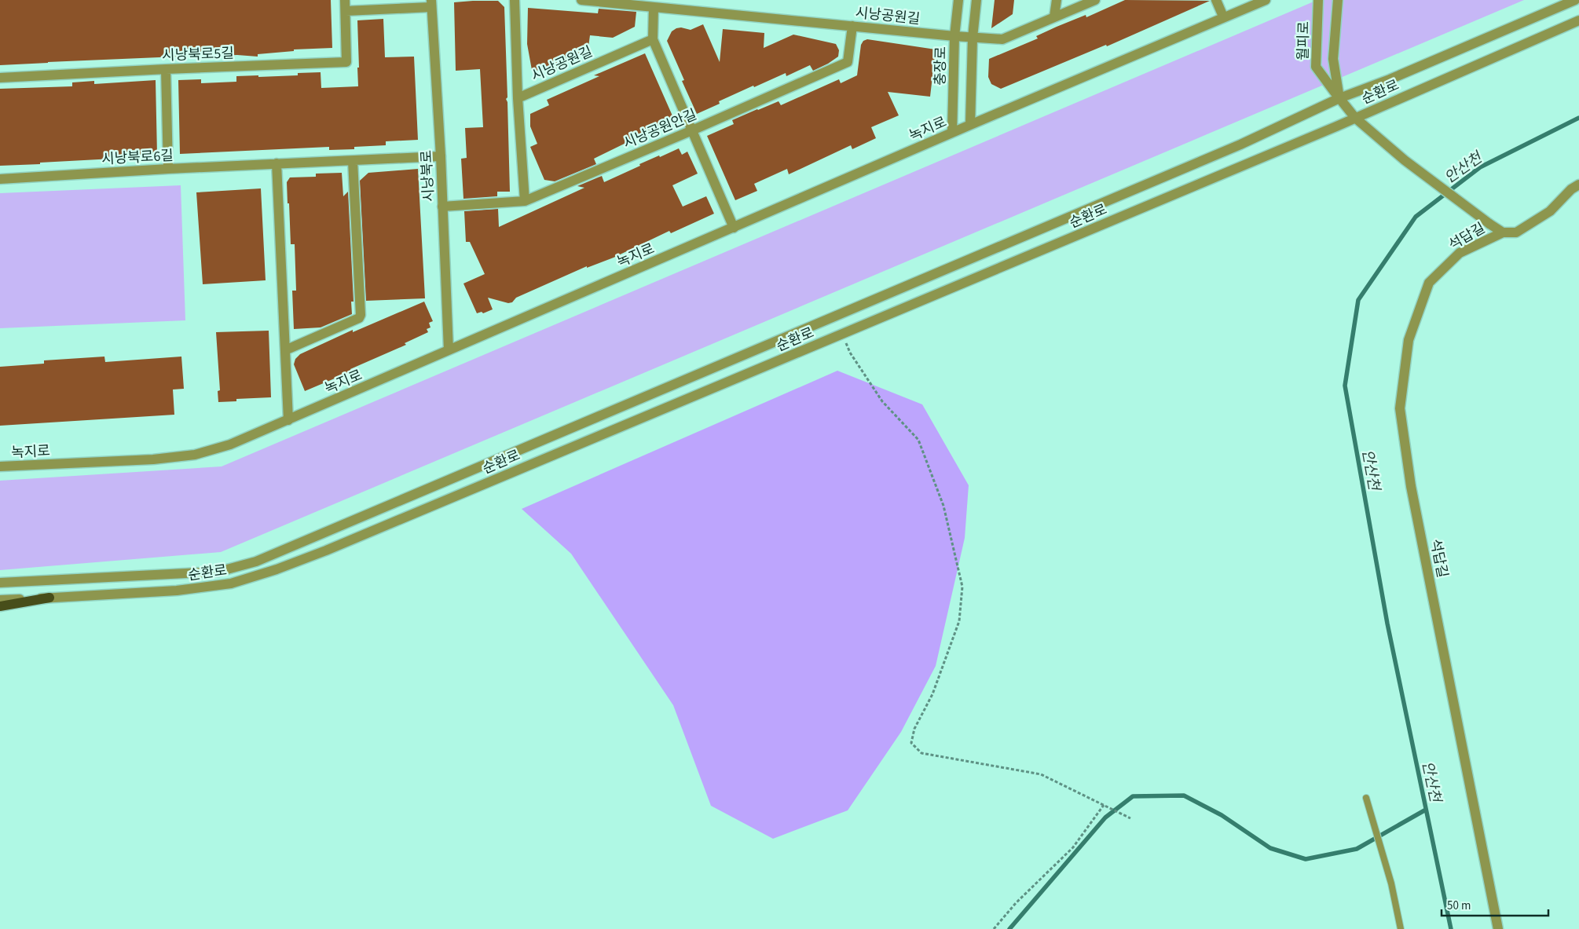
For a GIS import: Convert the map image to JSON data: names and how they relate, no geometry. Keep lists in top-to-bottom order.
{
  "streets": {
    "street": [
      "시낭공원길",
      "월피로",
      "시낭북로5길",
      "충장로",
      "순환로",
      "시낭공원안길",
      "녹지로",
      "시낭북로6길",
      "시낭북로",
      "석답길"
    ]
  },
  "crossings": [
    ["시낭공원길", "충장로"],
    ["시낭공원길", "시낭공원안길"],
    ["월피로", "순환로"],
    ["월피로", "석답길"],
    ["충장로", "녹지로"],
    ["시낭공원안길", "시낭북로"],
    ["녹지로", "시낭북로"],
    ["시낭북로6길", "시낭북로"]
  ],
  "water": ["안산천"],
  "scale_bar": "50 m"
}
